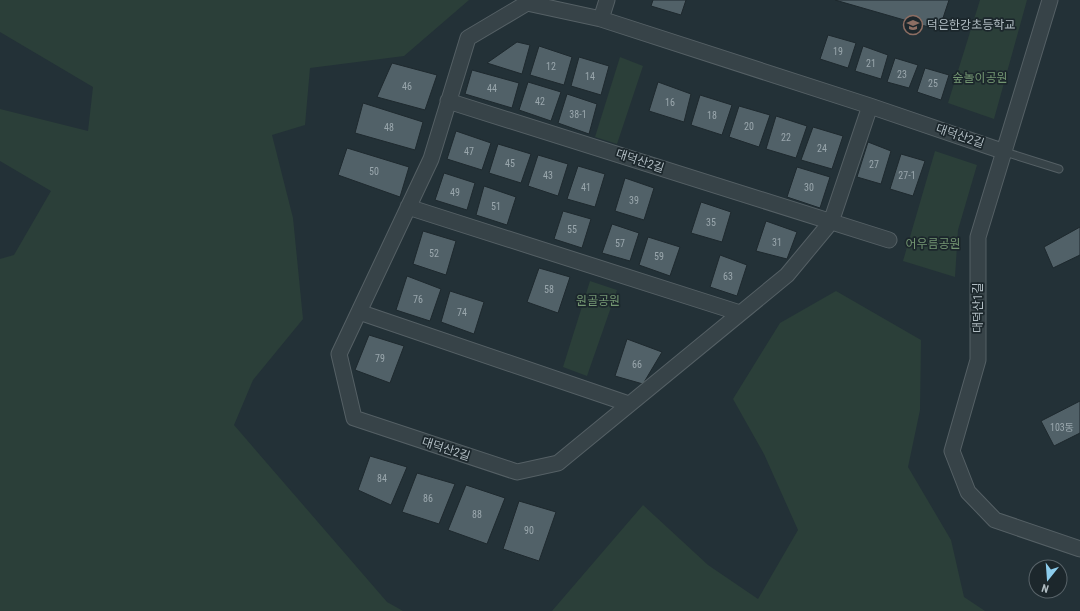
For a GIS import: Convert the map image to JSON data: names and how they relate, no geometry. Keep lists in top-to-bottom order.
{
  "streets": {
    "street": ["대덕산2길", "대덕산1길"]
  },
  "crossings": [
    ["대덕산2길", "대덕산1길"]
  ],
  "parks": ["숲놀이공원", "어우름공원", "원골공원"],
  "places": {
    "school or university": ["덕은한강초등학교"]
  },
  "house_numbers": [
    "19",
    "21",
    "12",
    "23",
    "14",
    "25",
    "46",
    "44",
    "42",
    "16",
    "38-1",
    "18",
    "20",
    "48",
    "22",
    "24",
    "47",
    "45",
    "27",
    "50",
    "43",
    "27-1",
    "41",
    "30",
    "49",
    "39",
    "51",
    "35",
    "55",
    "31",
    "57",
    "52",
    "59",
    "63",
    "58",
    "76",
    "74",
    "79",
    "66",
    "103동",
    "84",
    "86",
    "88",
    "90"
  ],
  "north": "bottom"
}
